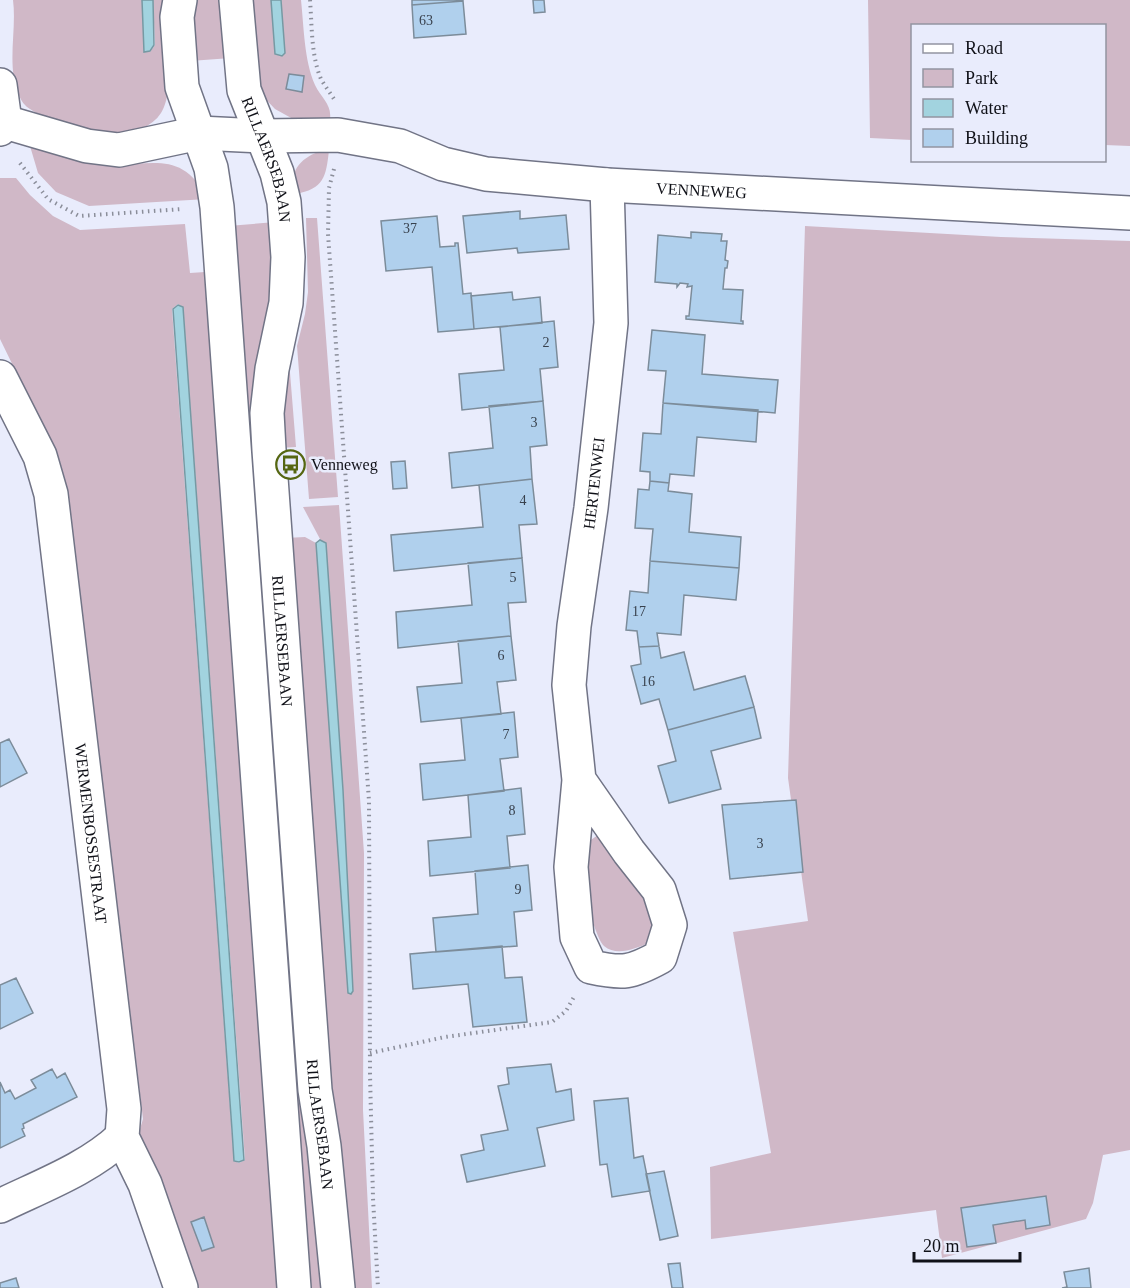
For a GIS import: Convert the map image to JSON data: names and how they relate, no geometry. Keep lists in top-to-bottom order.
{
  "streets": {
    "street": [
      "RILLAERSEBAAN",
      "VENNEWEG",
      "HERTENWEI",
      "WERMENBOSSESTRAAT"
    ]
  },
  "crossings": [
    ["RILLAERSEBAAN", "VENNEWEG"],
    ["VENNEWEG", "HERTENWEI"]
  ],
  "places": {
    "bus stop": ["Venneweg"]
  },
  "house_numbers": [
    "63",
    "37",
    "2",
    "3",
    "4",
    "5",
    "17",
    "6",
    "16",
    "7",
    "8",
    "3",
    "9"
  ],
  "legend": [
    "Road",
    "Park",
    "Water",
    "Building"
  ],
  "scale_bar": "20 m"
}
